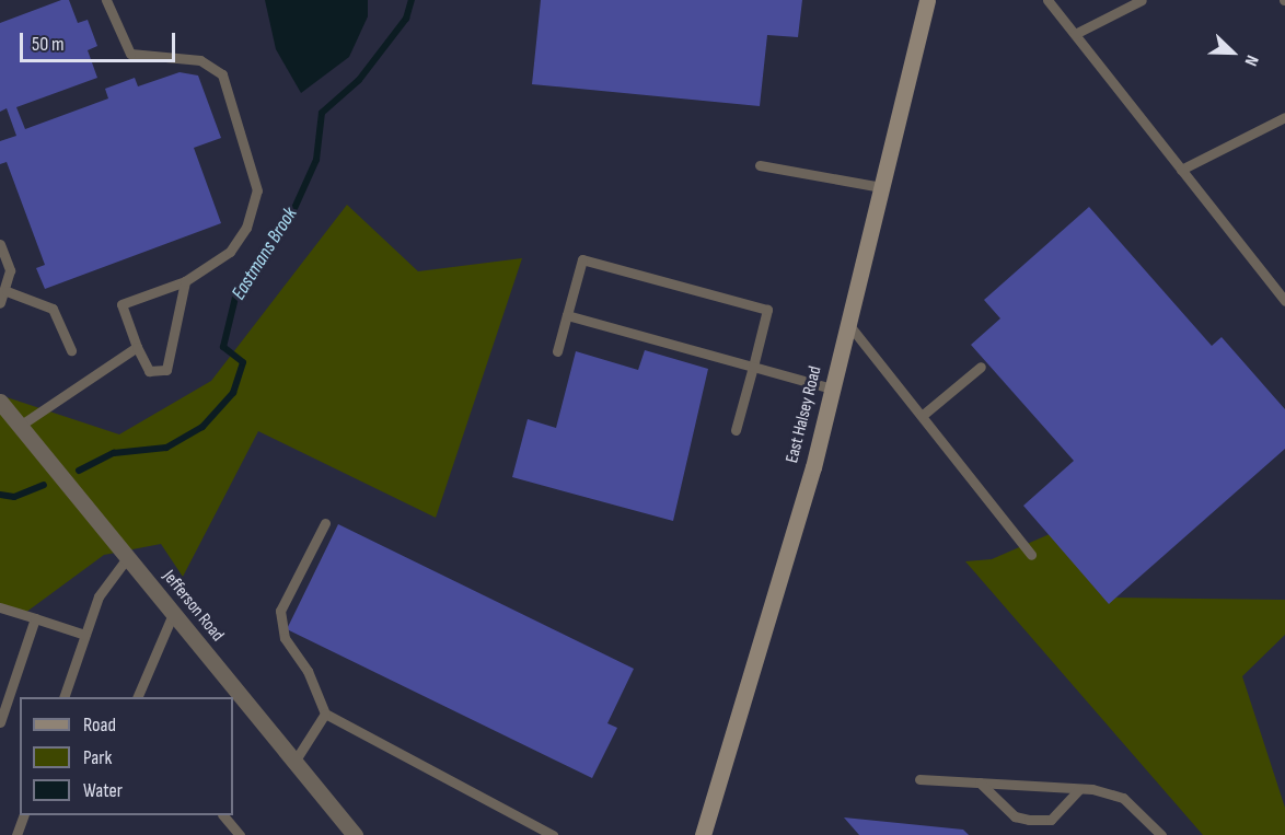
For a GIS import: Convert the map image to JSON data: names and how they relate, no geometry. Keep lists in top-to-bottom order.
{
  "streets": {
    "main road": ["East Halsey Road"],
    "street": ["Jefferson Road"]
  },
  "water": ["Eastmans Brook"],
  "legend": ["Road", "Park", "Water"],
  "scale_bar": "50 m",
  "north": "bottom right"
}
